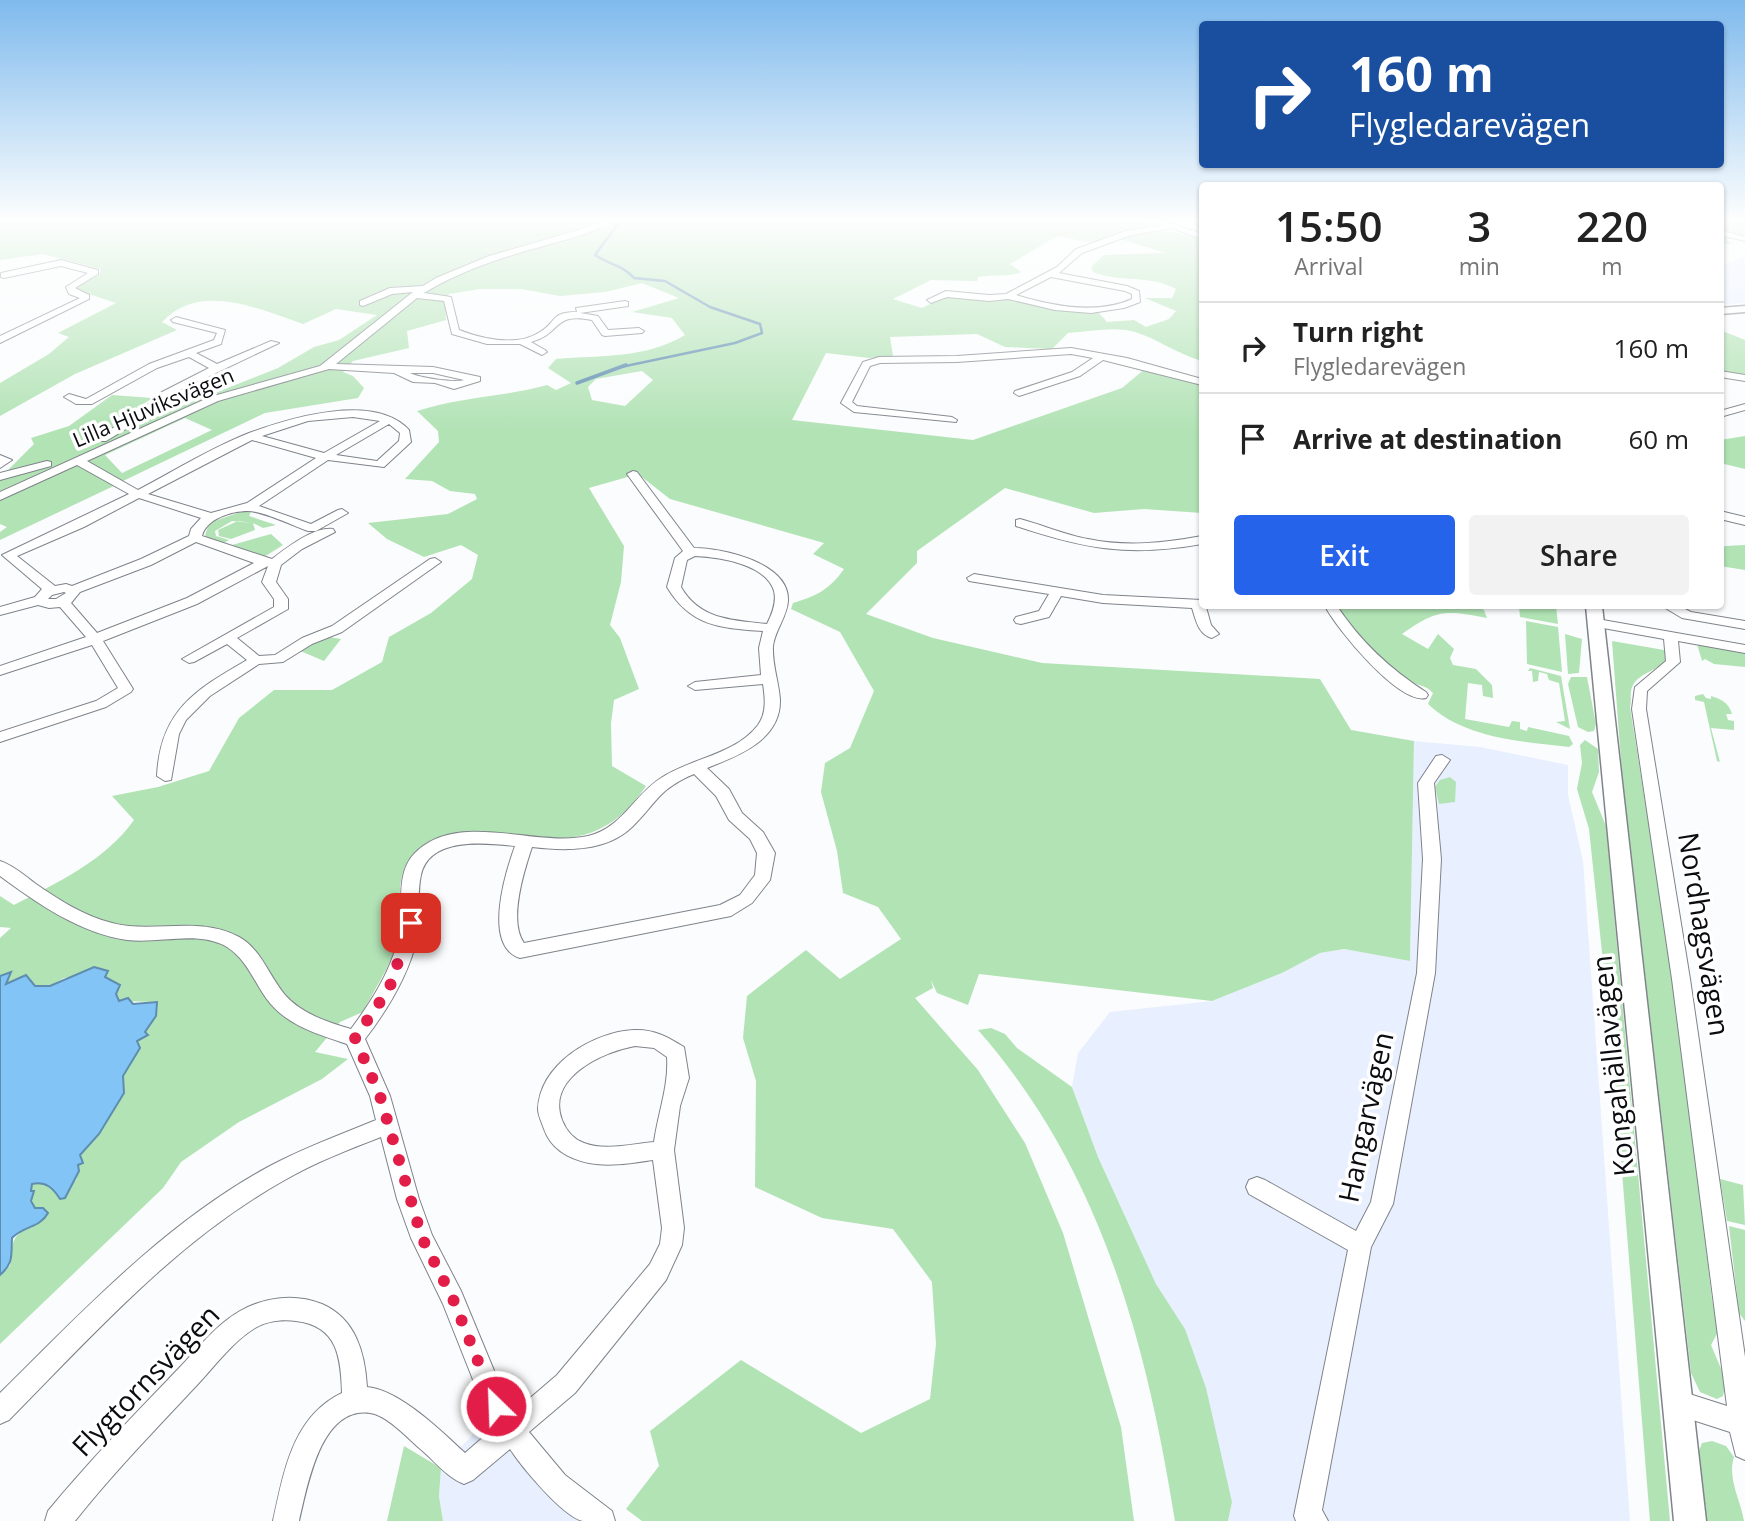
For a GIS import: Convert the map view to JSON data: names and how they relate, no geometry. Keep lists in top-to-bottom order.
{
  "streets": {
    "street": [
      "Lilla Hjuviksvägen",
      "Nordhagsvägen",
      "Kongahällavägen",
      "Hangarvägen",
      "Flygtornsvägen"
    ]
  },
  "crossings": [
    ["Nordhagsvägen", "Kongahällavägen"]
  ],
  "page": {
    "turn": ["160 m", "Flygledarevägen"],
    "eta": [
      "15:50",
      "Arrival",
      "3",
      "min",
      "220",
      "m"
    ],
    "list": [
      {
        "name": "Turn right",
        "note": "Flygledarevägen",
        "value": "160 m"
      },
      {
        "name": "Arrive at destination",
        "value": "60 m"
      }
    ],
    "buttons": ["Exit", "Share"]
  }
}
